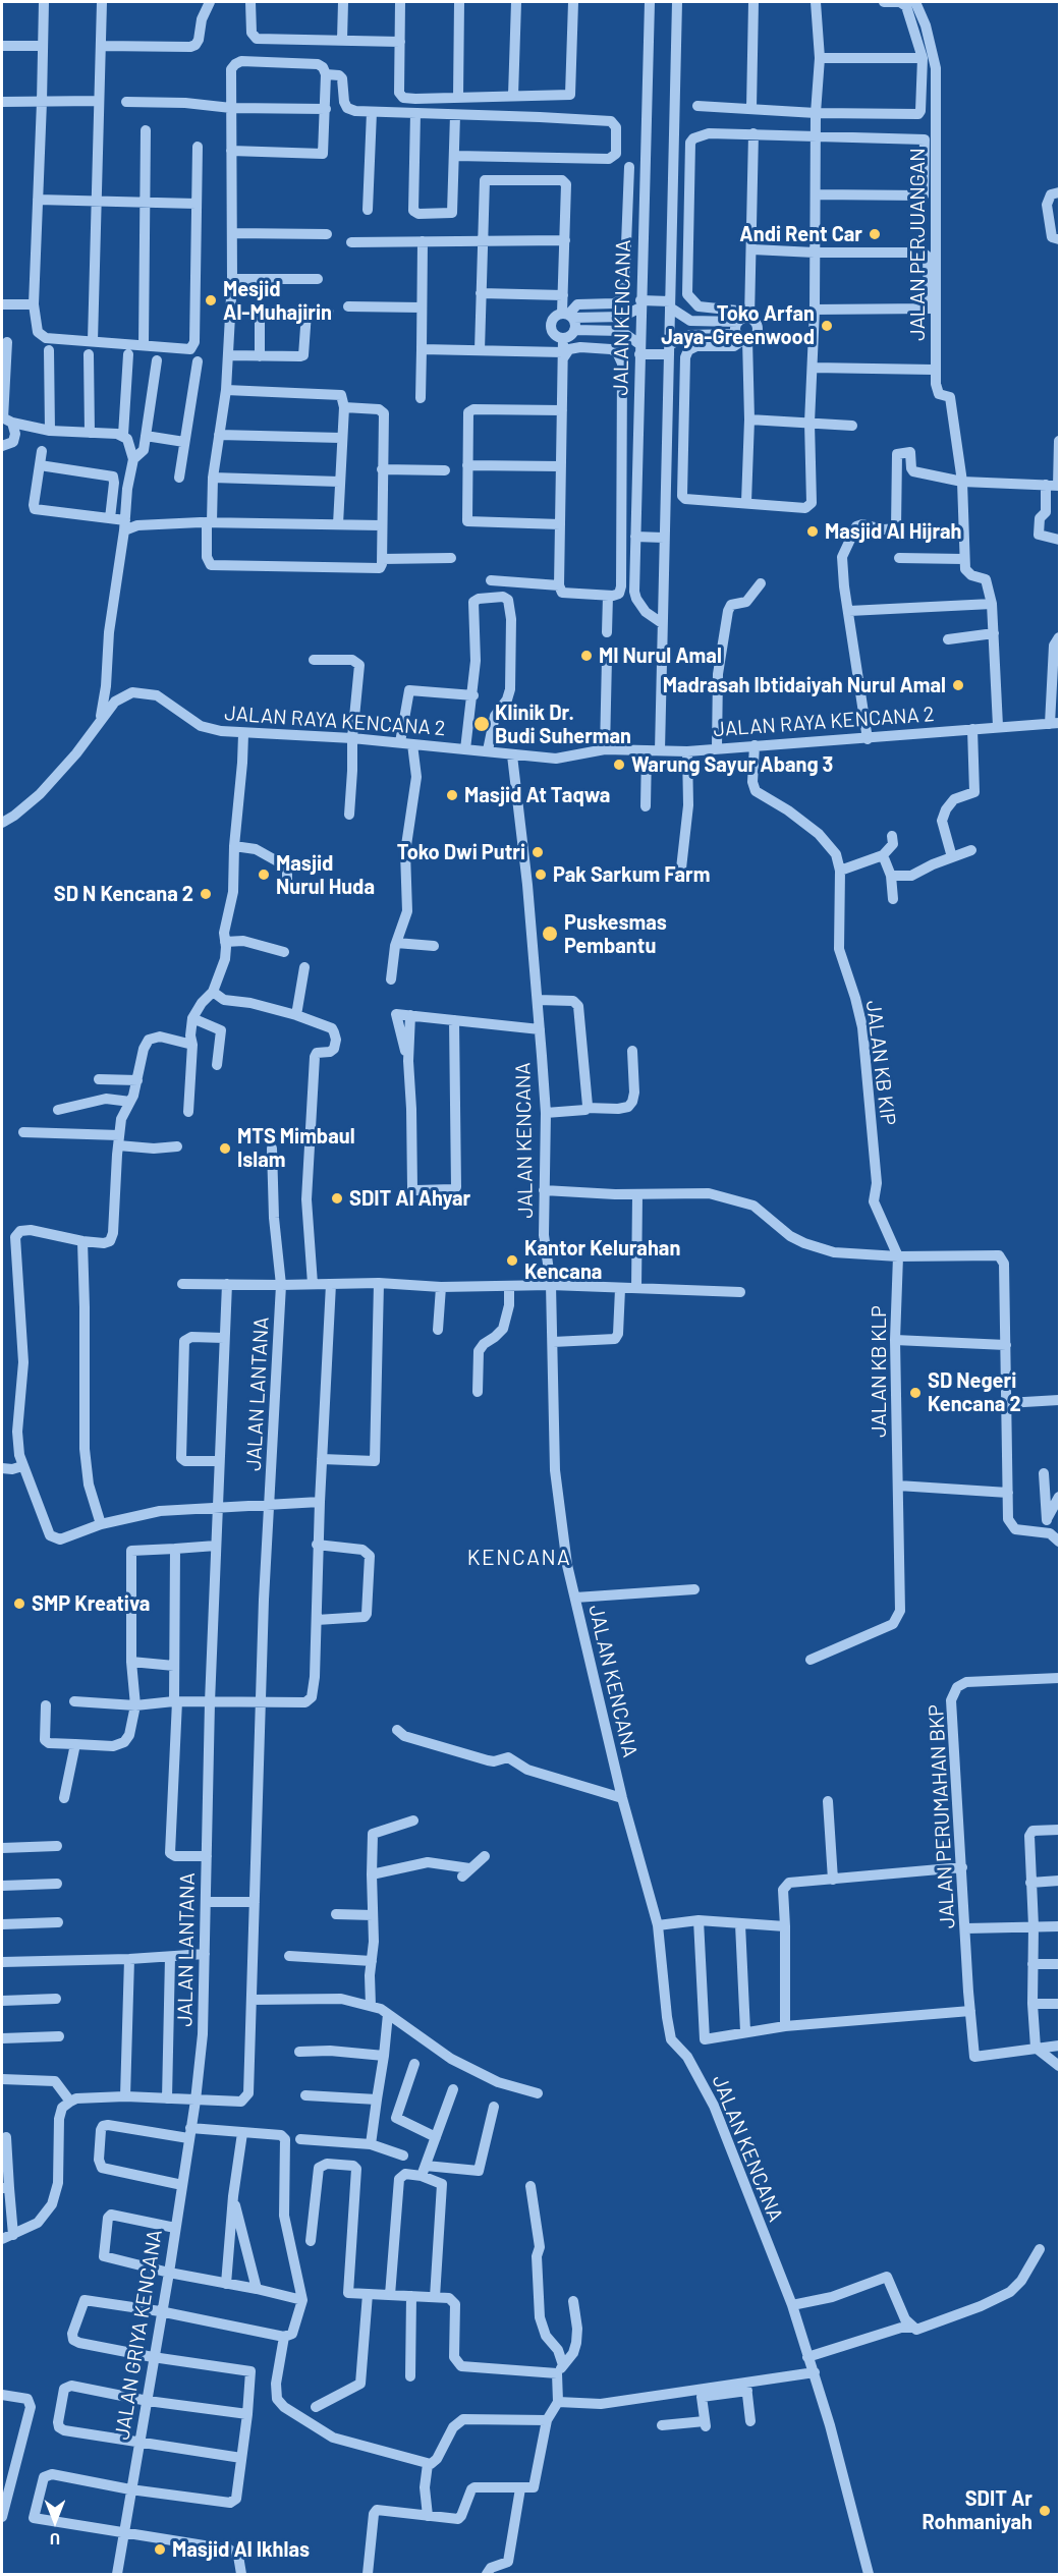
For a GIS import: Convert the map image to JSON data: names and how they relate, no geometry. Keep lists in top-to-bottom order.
{
  "streets": {
    "street": [
      "JALAN PERJUANGAN",
      "JALAN KENCANA",
      "JALAN RAYA KENCANA 2",
      "JALAN KB KIP",
      "JALAN KB KLP",
      "JALAN LANTANA",
      "JALAN PERUMAHAN BKP",
      "JALAN GRIYA KENCANA"
    ]
  },
  "crossings": [
    ["JALAN KENCANA", "JALAN RAYA KENCANA 2"],
    ["JALAN KB KIP", "JALAN KB KLP"],
    ["JALAN LANTANA", "JALAN GRIYA KENCANA"]
  ],
  "districts": ["KENCANA"],
  "places": [
    "Andi Rent Car",
    "Mesjid Al-Muhajirin",
    "Toko Arfan Jaya-Greenwood",
    "Masjid Al Hijrah",
    "MI Nurul Amal",
    "Madrasah Ibtidaiyah Nurul Amal",
    "Klinik Dr. Budi Suherman",
    "Warung Sayur Abang 3",
    "Masjid At Taqwa",
    "Toko Dwi Putri",
    "Masjid Nurul Huda",
    "Pak Sarkum Farm",
    "SD N Kencana 2",
    "Puskesmas Pembantu",
    "MTS Mimbaul Islam",
    "SDIT Al Ahyar",
    "Kantor Kelurahan Kencana",
    "SD Negeri Kencana 2",
    "SMP Kreativa",
    "SDIT Ar Rohmaniyah",
    "Masjid Al Ikhlas"
  ],
  "north": "bottom"
}
